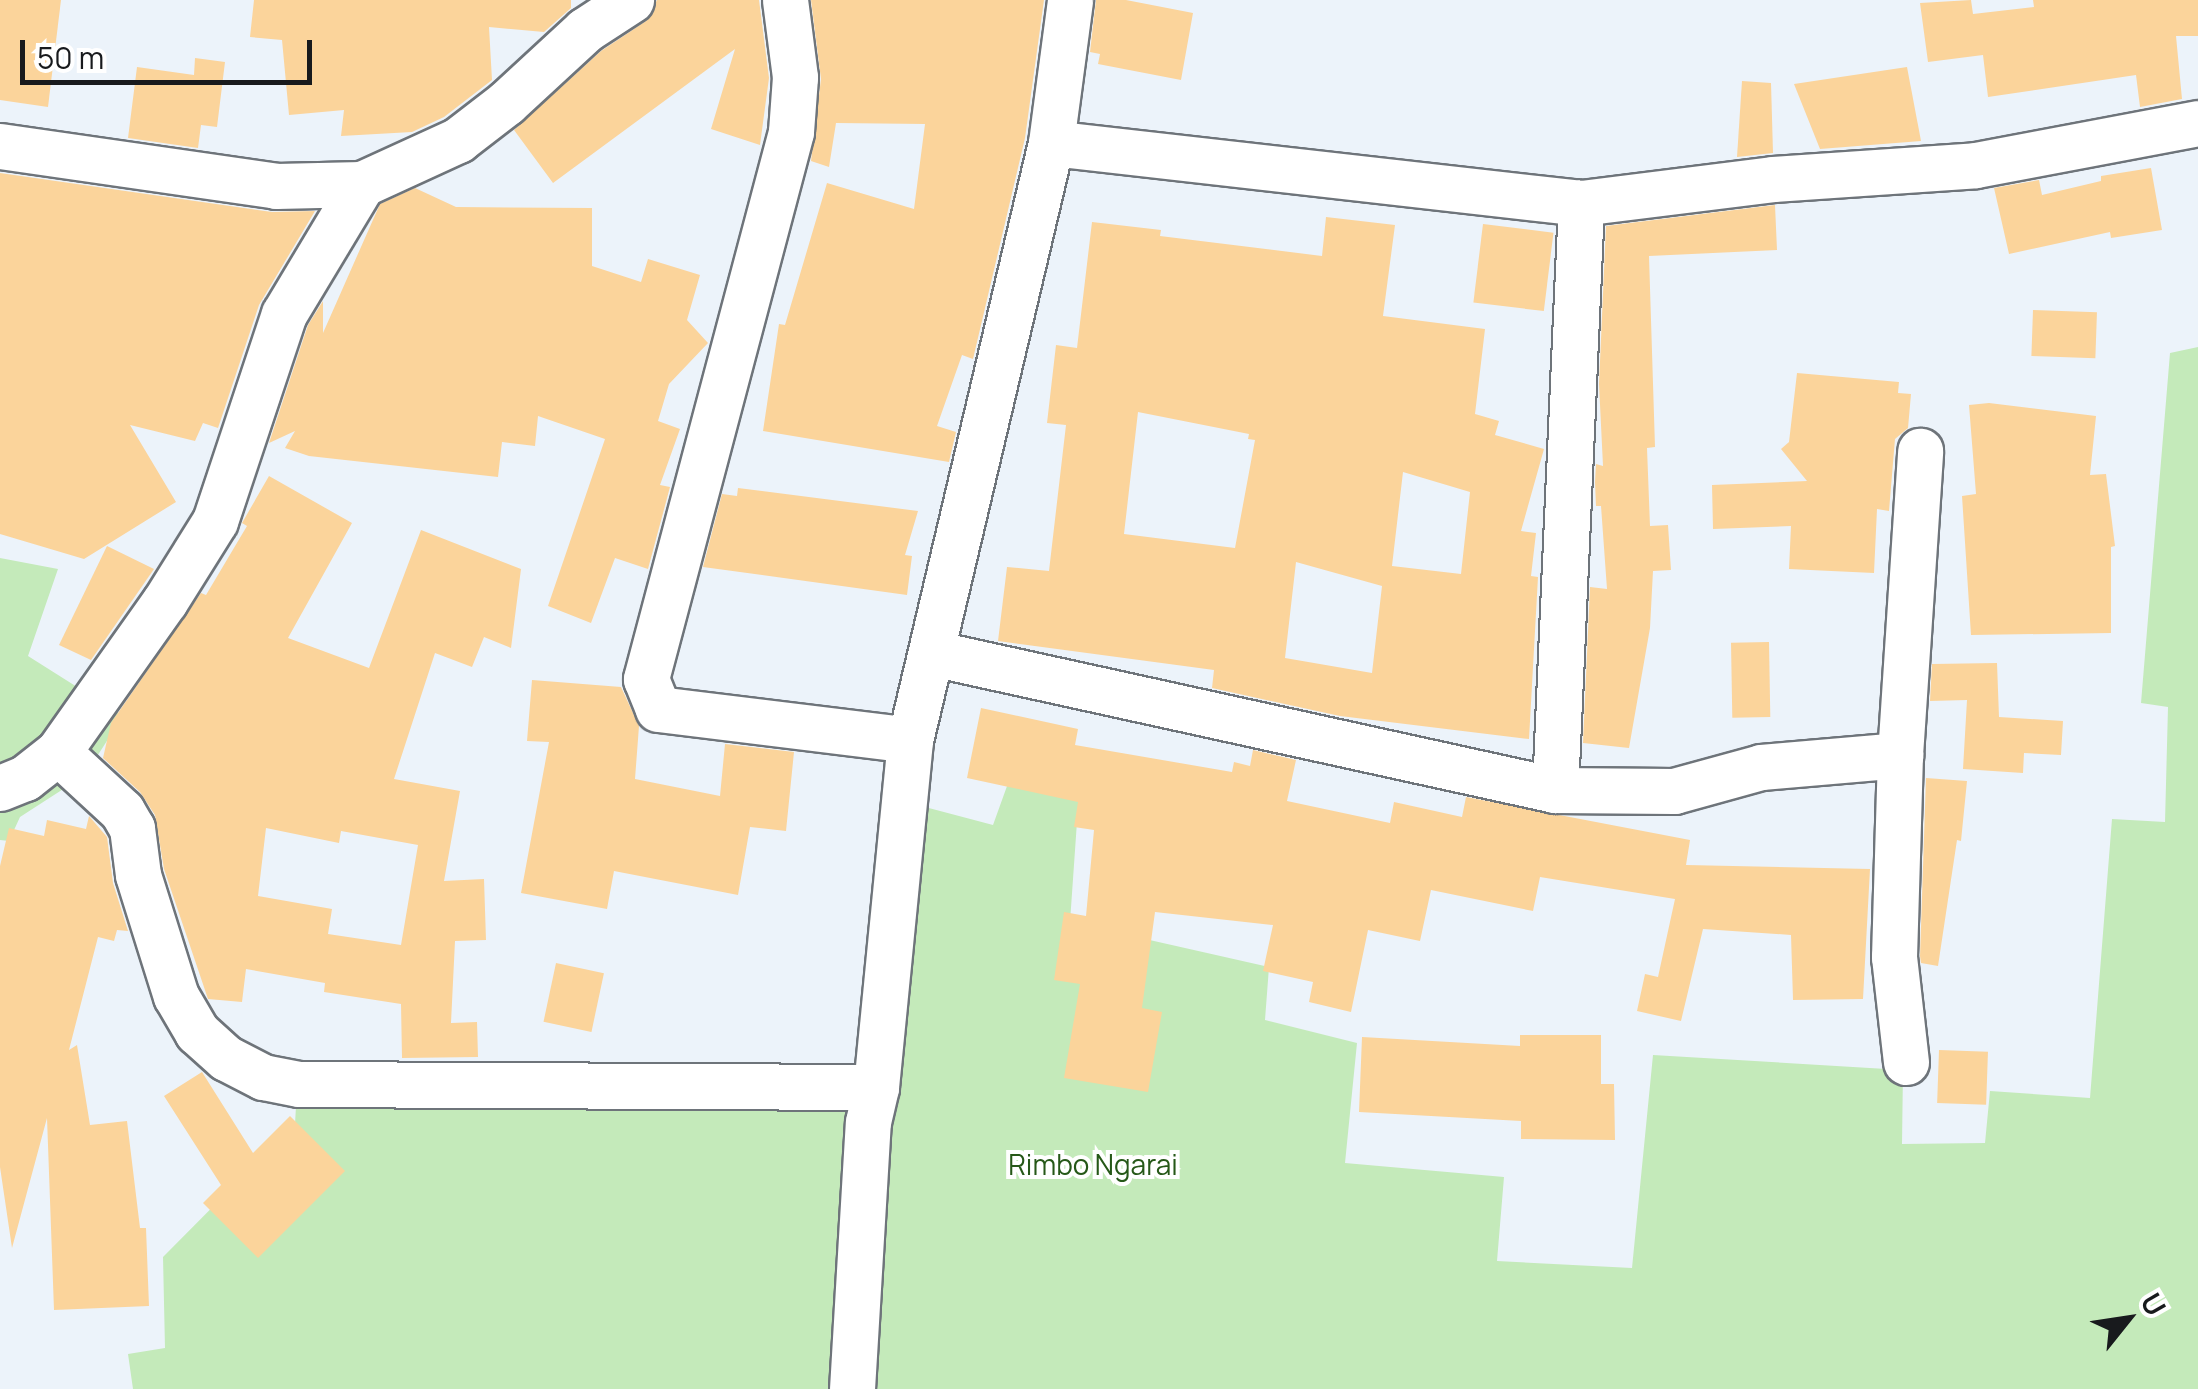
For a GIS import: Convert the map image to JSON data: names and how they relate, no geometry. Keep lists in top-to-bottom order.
{
  "parks": ["Rimbo Ngarai"],
  "scale_bar": "50 m",
  "north": "top right"
}
